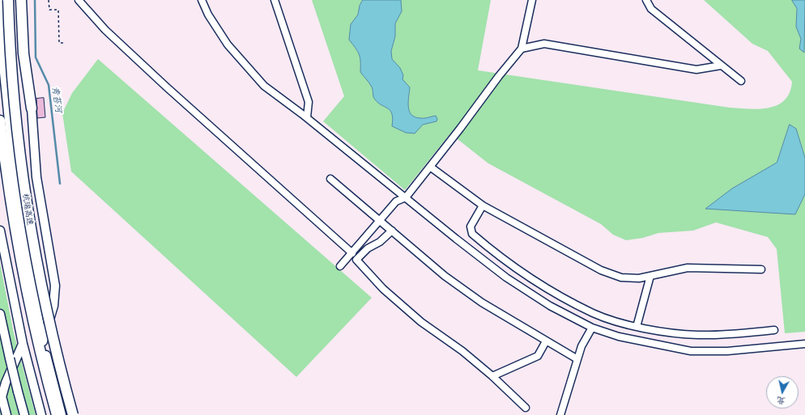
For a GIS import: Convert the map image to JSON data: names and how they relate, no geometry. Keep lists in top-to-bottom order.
{
  "streets": {
    "highway": ["杭瑞高速"]
  },
  "water": ["青苔河"],
  "north": "bottom"
}
